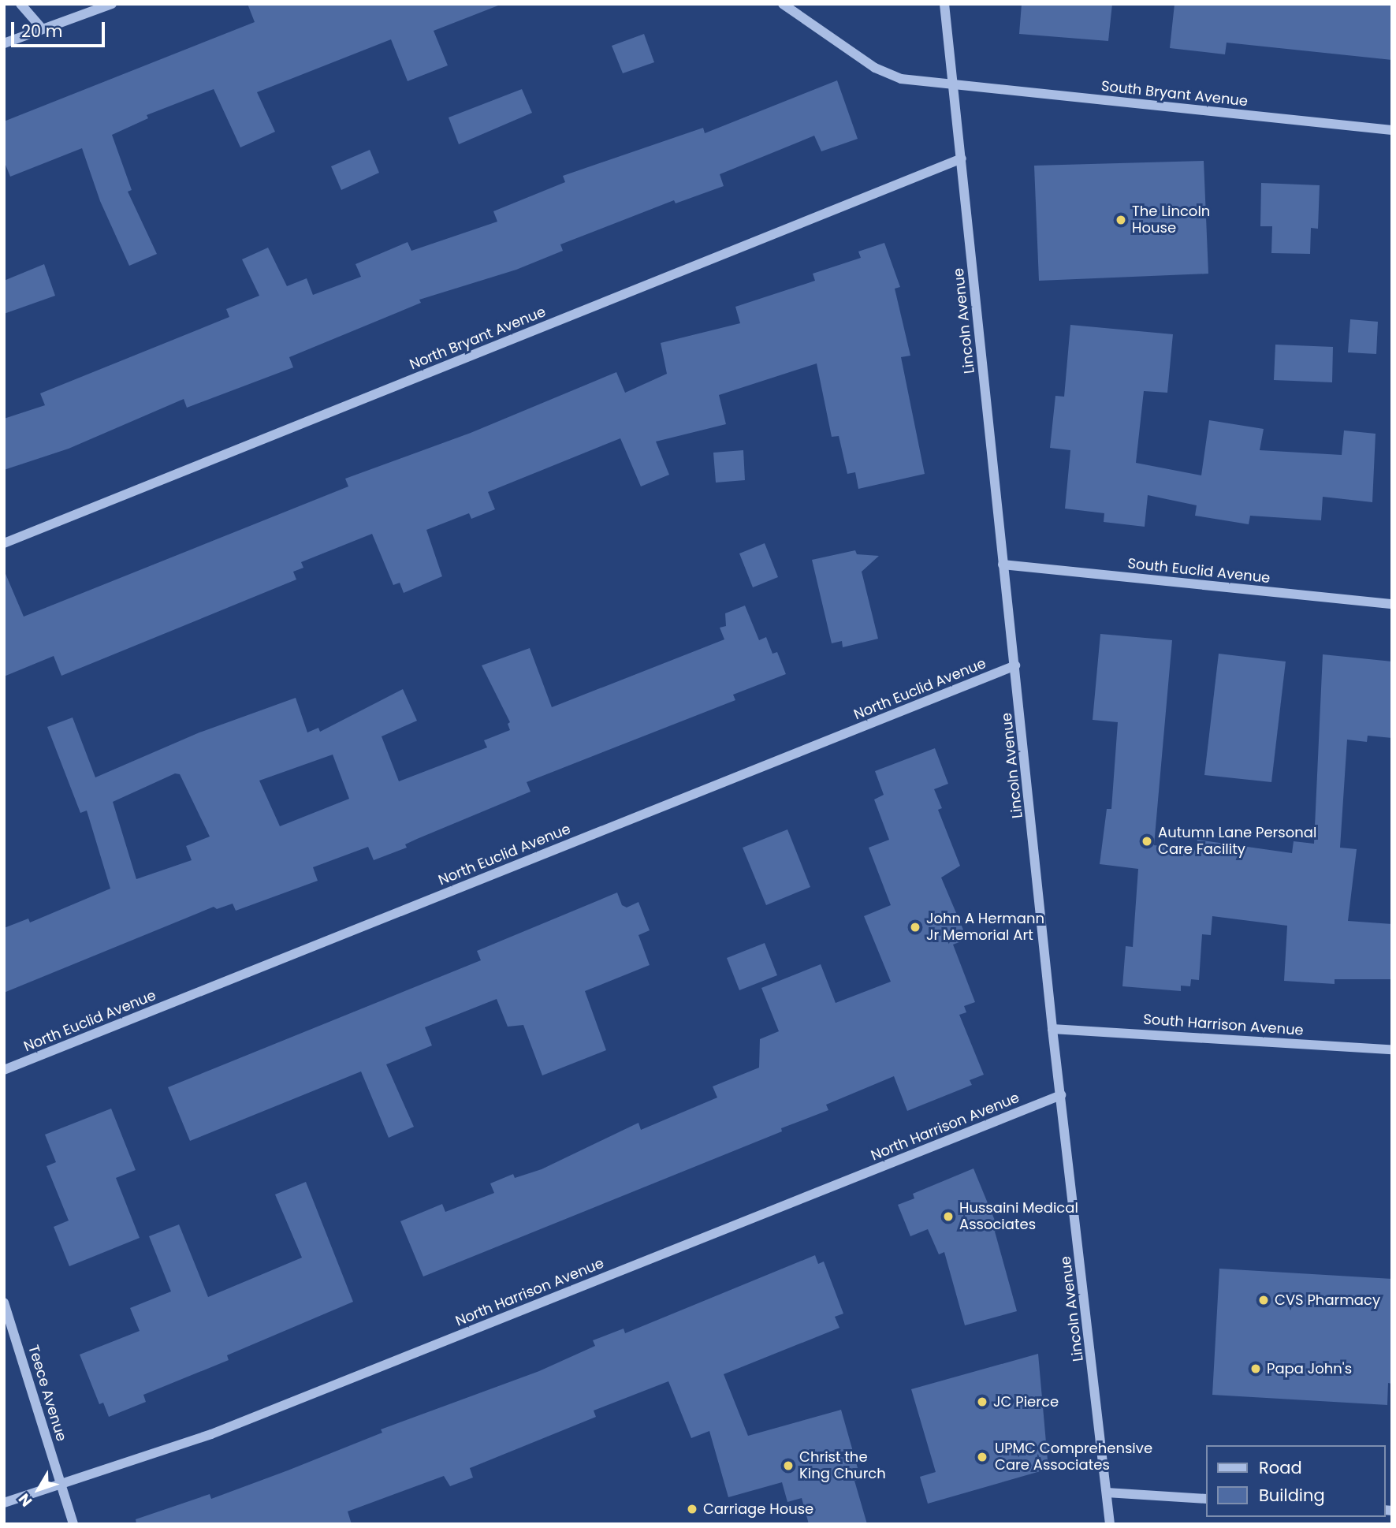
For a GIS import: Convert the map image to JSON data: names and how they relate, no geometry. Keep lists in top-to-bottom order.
{
  "streets": {
    "street": [
      "South Bryant Avenue",
      "Lincoln Avenue",
      "North Bryant Avenue",
      "South Euclid Avenue",
      "North Euclid Avenue",
      "South Harrison Avenue",
      "North Harrison Avenue",
      "Teece Avenue"
    ]
  },
  "crossings": [
    ["South Bryant Avenue", "Lincoln Avenue"],
    ["Lincoln Avenue", "North Bryant Avenue"],
    ["Lincoln Avenue", "South Euclid Avenue"],
    ["Lincoln Avenue", "North Euclid Avenue"],
    ["Lincoln Avenue", "South Harrison Avenue"],
    ["Lincoln Avenue", "North Harrison Avenue"],
    ["North Harrison Avenue", "Teece Avenue"]
  ],
  "places": [
    "The Lincoln House",
    "Autumn Lane Personal Care Facility",
    "John A Hermann Jr Memorial Art",
    "Hussaini Medical Associates",
    "CVS Pharmacy",
    "Papa John's",
    "JC Pierce",
    "UPMC Comprehensive Care Associates",
    "Christ the King Church",
    "Carriage House"
  ],
  "legend": ["Road", "Building"],
  "scale_bar": "20 m",
  "north": "bottom left"
}
